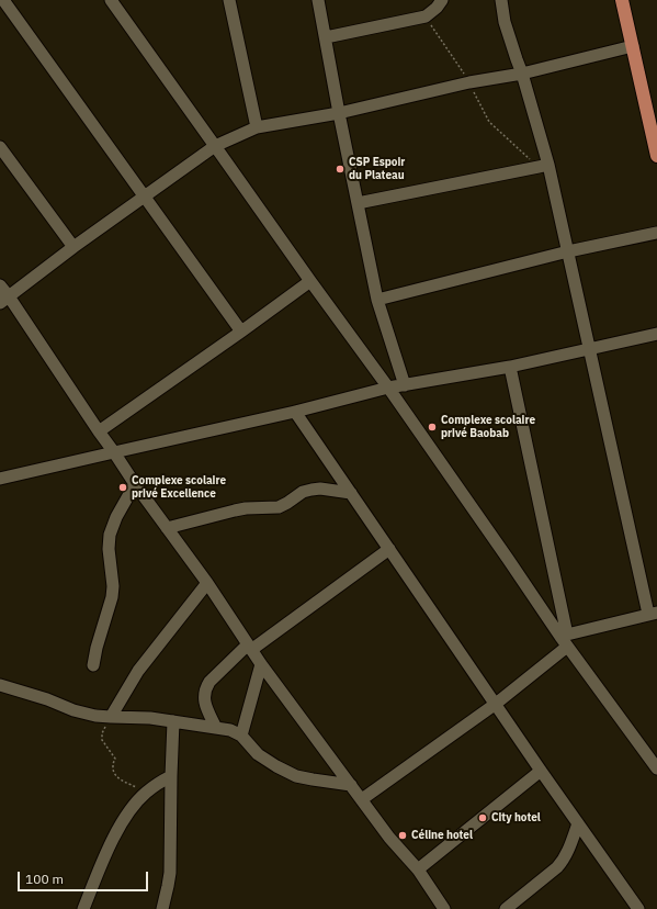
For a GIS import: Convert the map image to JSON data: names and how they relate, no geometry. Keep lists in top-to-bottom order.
{
  "places": [
    "CSP Espoir du Plateau",
    "Complexe scolaire privé Baobab",
    "Complexe scolaire privé Excellence",
    "City hotel",
    "Céline hotel"
  ],
  "scale_bar": "100 m"
}
